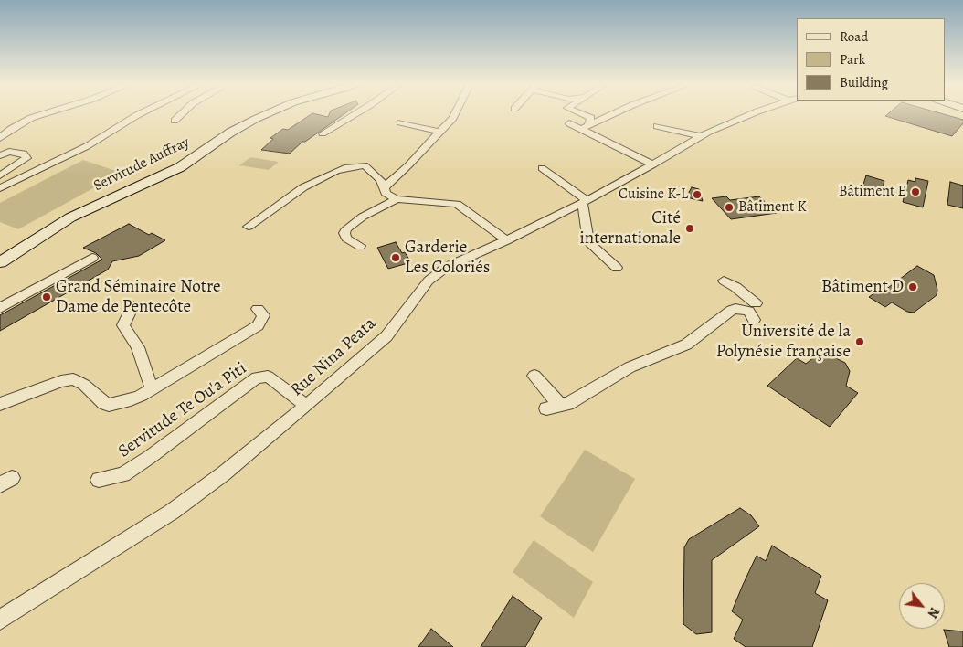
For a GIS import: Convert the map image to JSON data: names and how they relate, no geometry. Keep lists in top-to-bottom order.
{
  "streets": {
    "street": ["Servitude Auffray", "Rue Nina Peata", "Servitude Te Ou'a Piti"]
  },
  "crossings": [
    ["Rue Nina Peata", "Servitude Te Ou'a Piti"]
  ],
  "places": [
    "Bâtiment E",
    "Cuisine K-L",
    "Bâtiment K",
    "Cité internationale",
    "Garderie Les Coloriés",
    "Bâtiment D",
    "Grand Séminaire Notre Dame de Pentecôte",
    "Université de la Polynésie française"
  ],
  "legend": ["Road", "Park", "Building"],
  "north": "bottom right"
}
